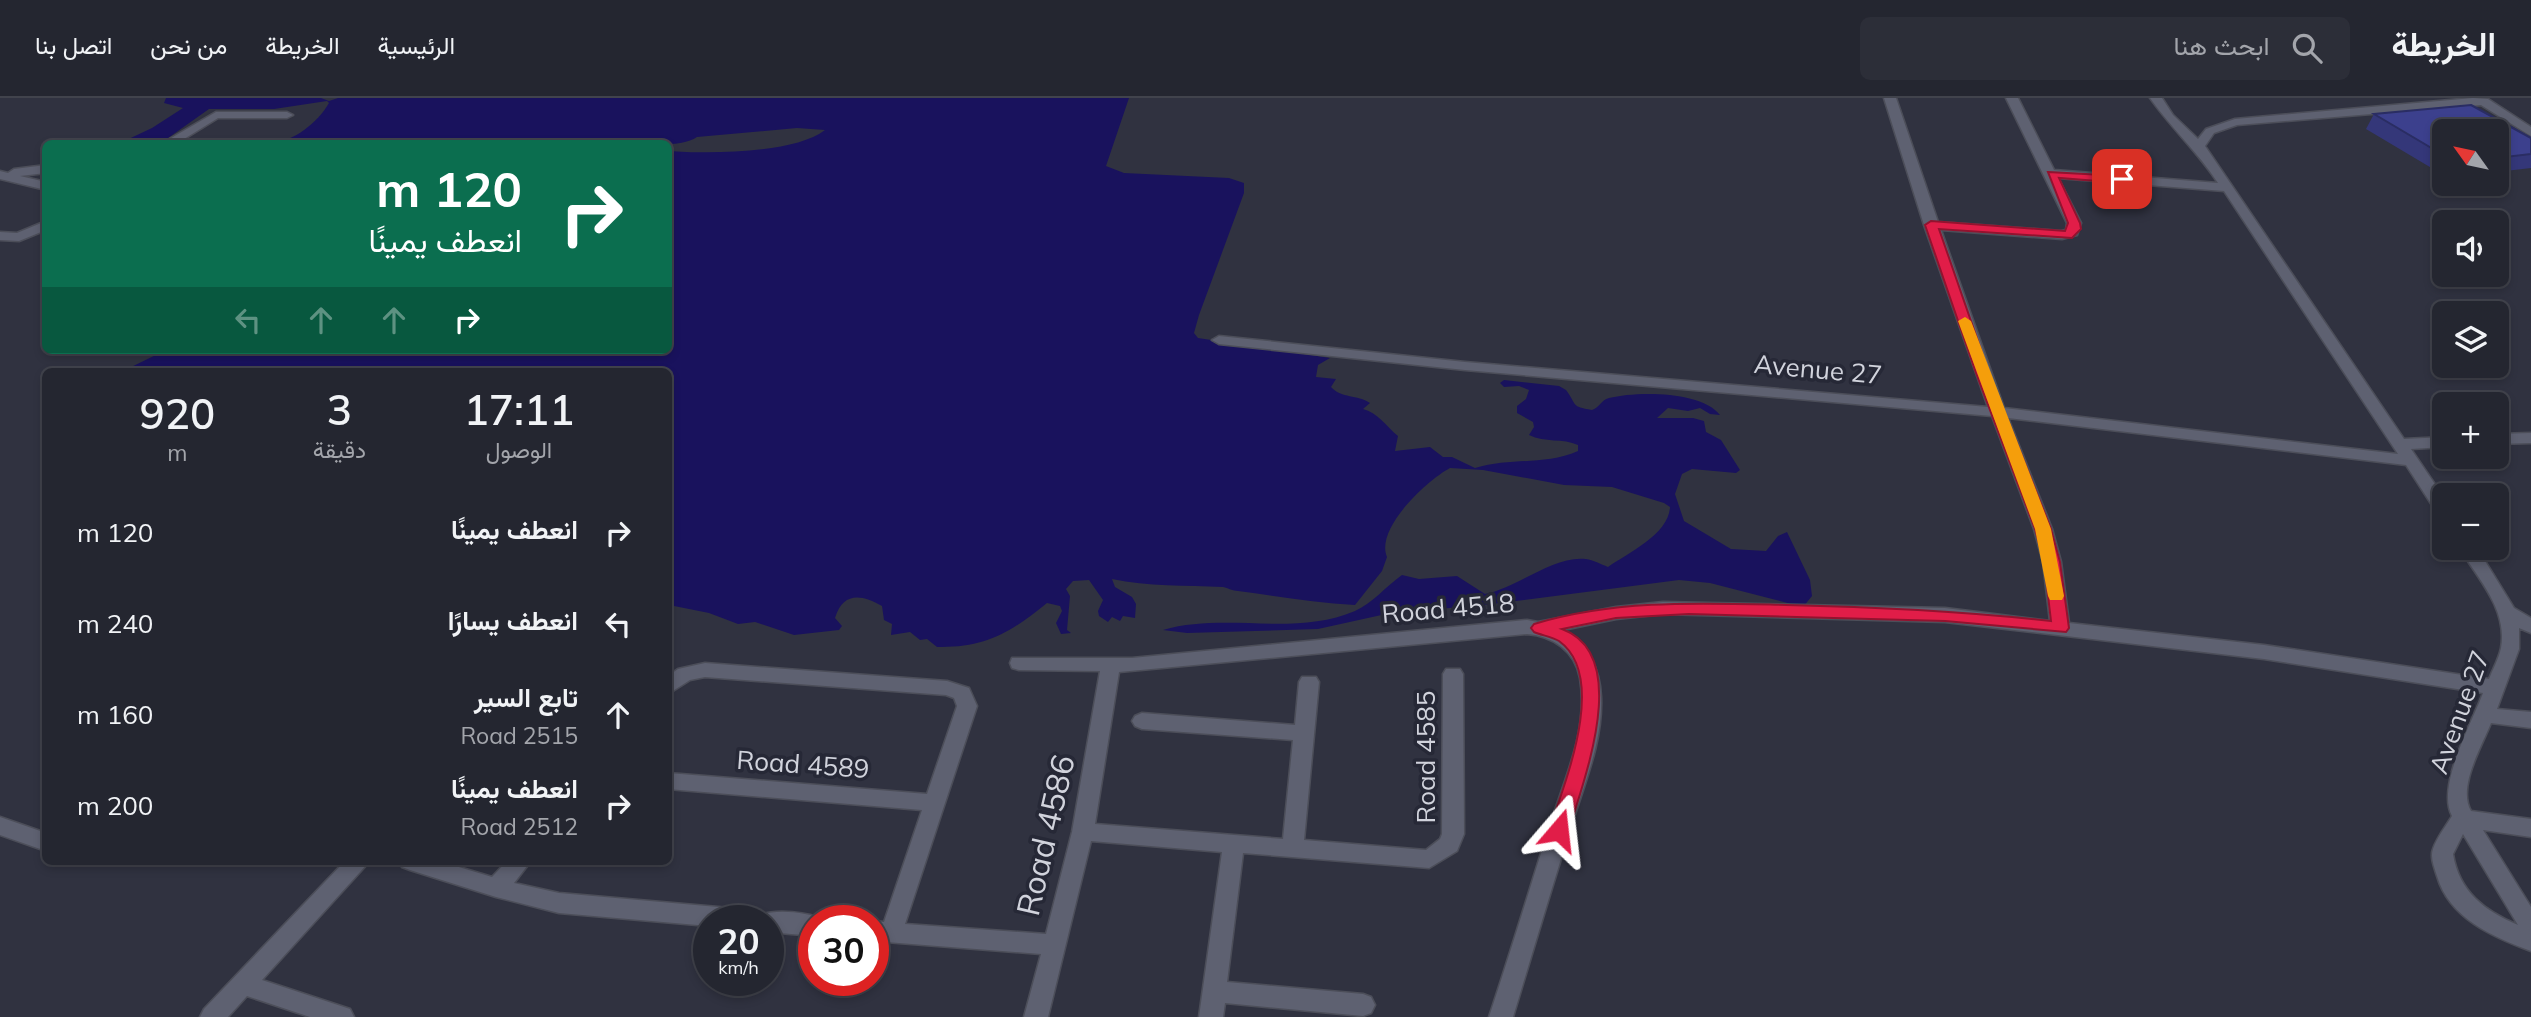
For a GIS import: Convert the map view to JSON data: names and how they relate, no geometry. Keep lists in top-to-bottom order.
{
  "streets": {
    "street": [
      "Avenue 27",
      "Road 4518",
      "Road 4585",
      "Road 4589",
      "Road 4586"
    ]
  },
  "crossings": [
    ["Road 4518", "Road 4586"],
    ["Road 4585", "Road 4586"]
  ],
  "north": "top left",
  "page": {
    "header": "الخريطة",
    "search": "ابحث هنا",
    "nav": [
      "الرئيسية",
      "الخريطة",
      "من نحن",
      "اتصل بنا"
    ],
    "map_buttons": ["+", "−"],
    "turn": ["120 m", "انعطف يمينًا"],
    "eta": [
      "17:11",
      "الوصول",
      "3",
      "دقيقة",
      "920",
      "m"
    ],
    "list": [
      {
        "name": "انعطف يمينًا",
        "value": "120 m"
      },
      {
        "name": "انعطف يسارًا",
        "value": "240 m"
      },
      {
        "name": "تابع السير",
        "note": "Road 2515",
        "value": "160 m"
      },
      {
        "name": "انعطف يمينًا",
        "note": "Road 2512",
        "value": "200 m"
      }
    ],
    "speed": "20 km/h",
    "limit": "30"
  }
}
